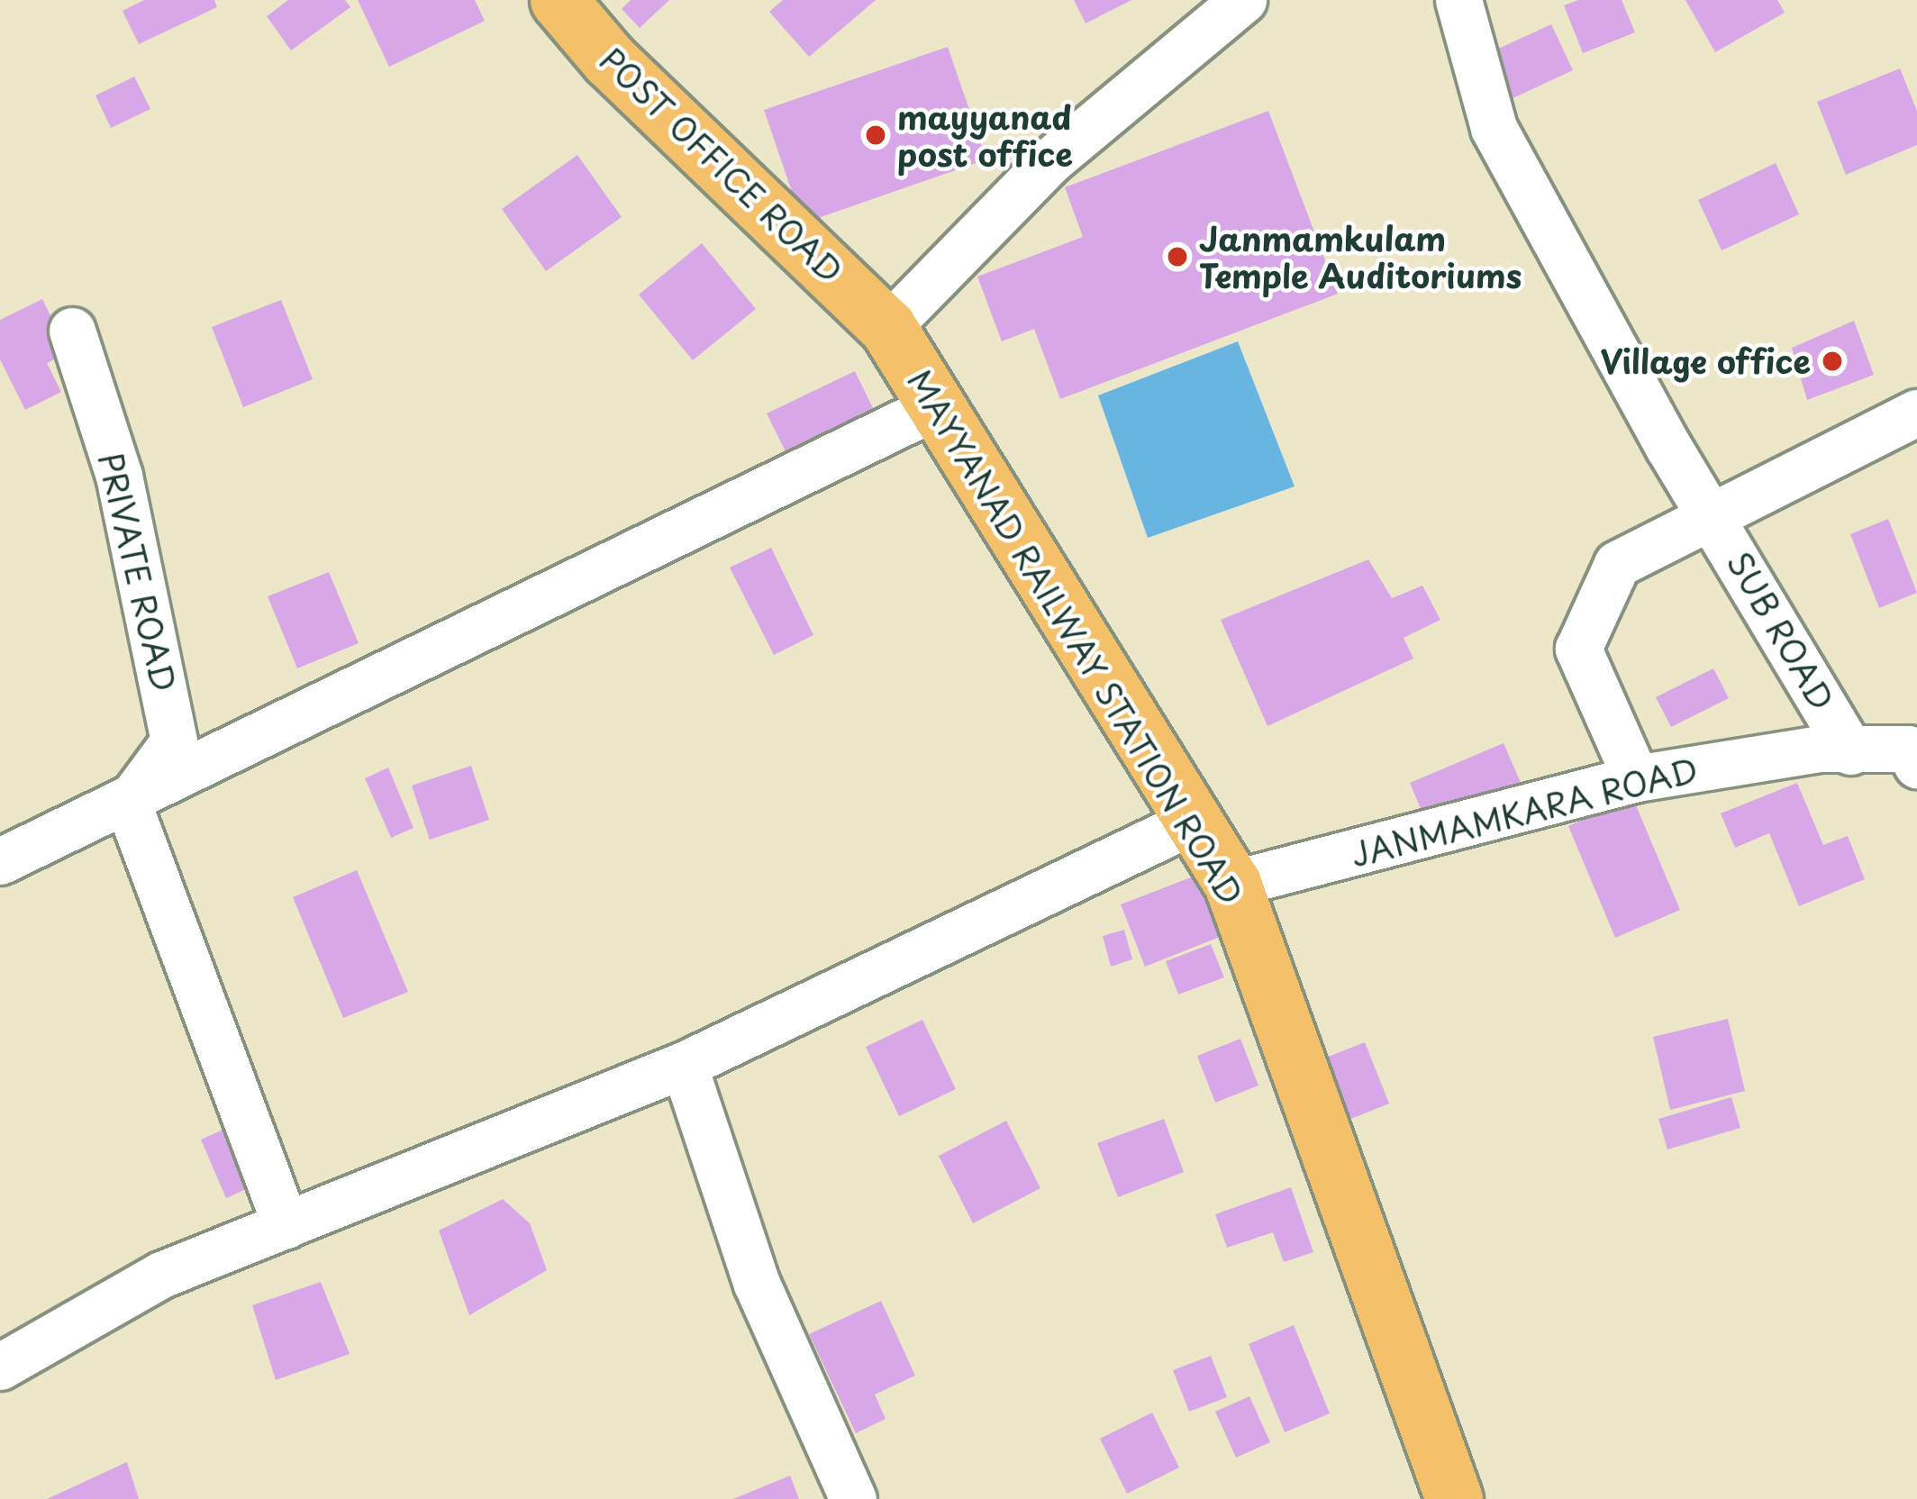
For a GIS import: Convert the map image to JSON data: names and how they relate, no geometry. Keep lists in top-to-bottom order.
{
  "streets": {
    "main road": ["POST OFFICE ROAD", "MAYYANAD RAILWAY STATION ROAD"],
    "street": ["PRIVATE ROAD", "SUB ROAD", "JANMAMKARA ROAD"]
  },
  "crossings": [
    ["POST OFFICE ROAD", "MAYYANAD RAILWAY STATION ROAD"],
    ["SUB ROAD", "JANMAMKARA ROAD"],
    ["MAYYANAD RAILWAY STATION ROAD", "JANMAMKARA ROAD"]
  ],
  "places": ["mayyanad post office", "Janmamkulam Temple Auditoriums", "Village office"]
}
